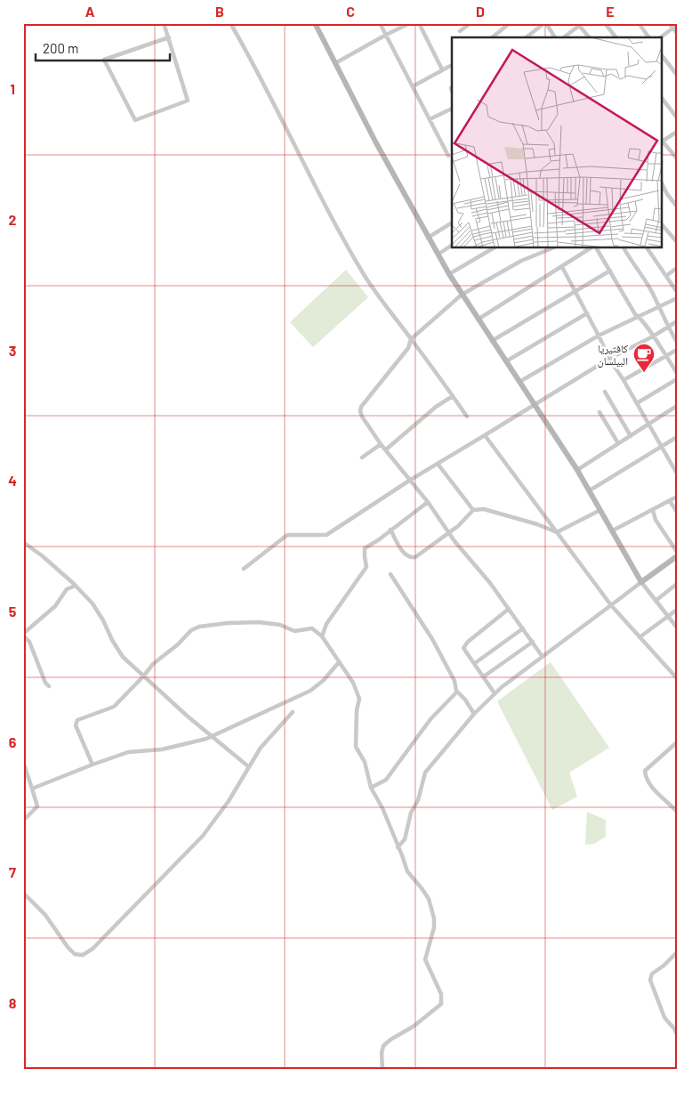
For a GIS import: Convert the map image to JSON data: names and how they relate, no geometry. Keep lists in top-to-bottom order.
{
  "places": {
    "cafe": ["كافتيريا البيلسان"]
  },
  "scale_bar": "200 m",
  "grid": {
    "columns": [
      "A",
      "B",
      "C",
      "D",
      "E"
    ],
    "rows": [
      "1",
      "2",
      "3",
      "4",
      "5",
      "6",
      "7",
      "8"
    ]
  }
}
